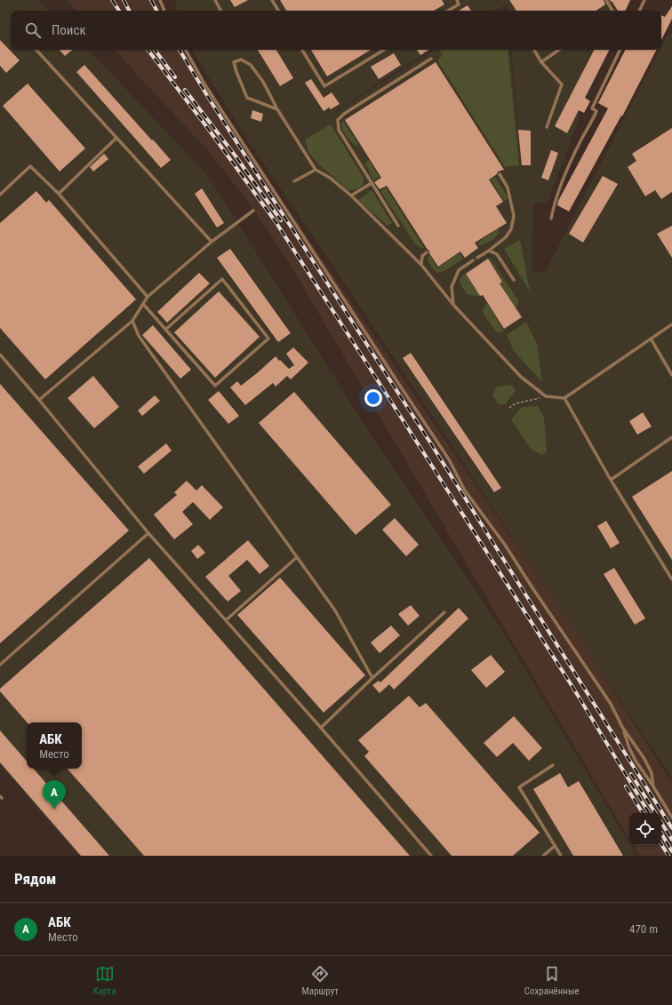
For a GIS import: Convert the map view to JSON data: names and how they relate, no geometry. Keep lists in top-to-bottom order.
{
  "page": {
    "search": "Поиск",
    "popup": ["АБК", "Место"],
    "pins": "A",
    "heading": "Рядом",
    "list": [
      {
        "mark": "A",
        "name": "АБК",
        "note": "Место",
        "value": "470 m"
      }
    ],
    "nav": ["Карта", "Маршрут", "Сохранённые"]
  }
}
